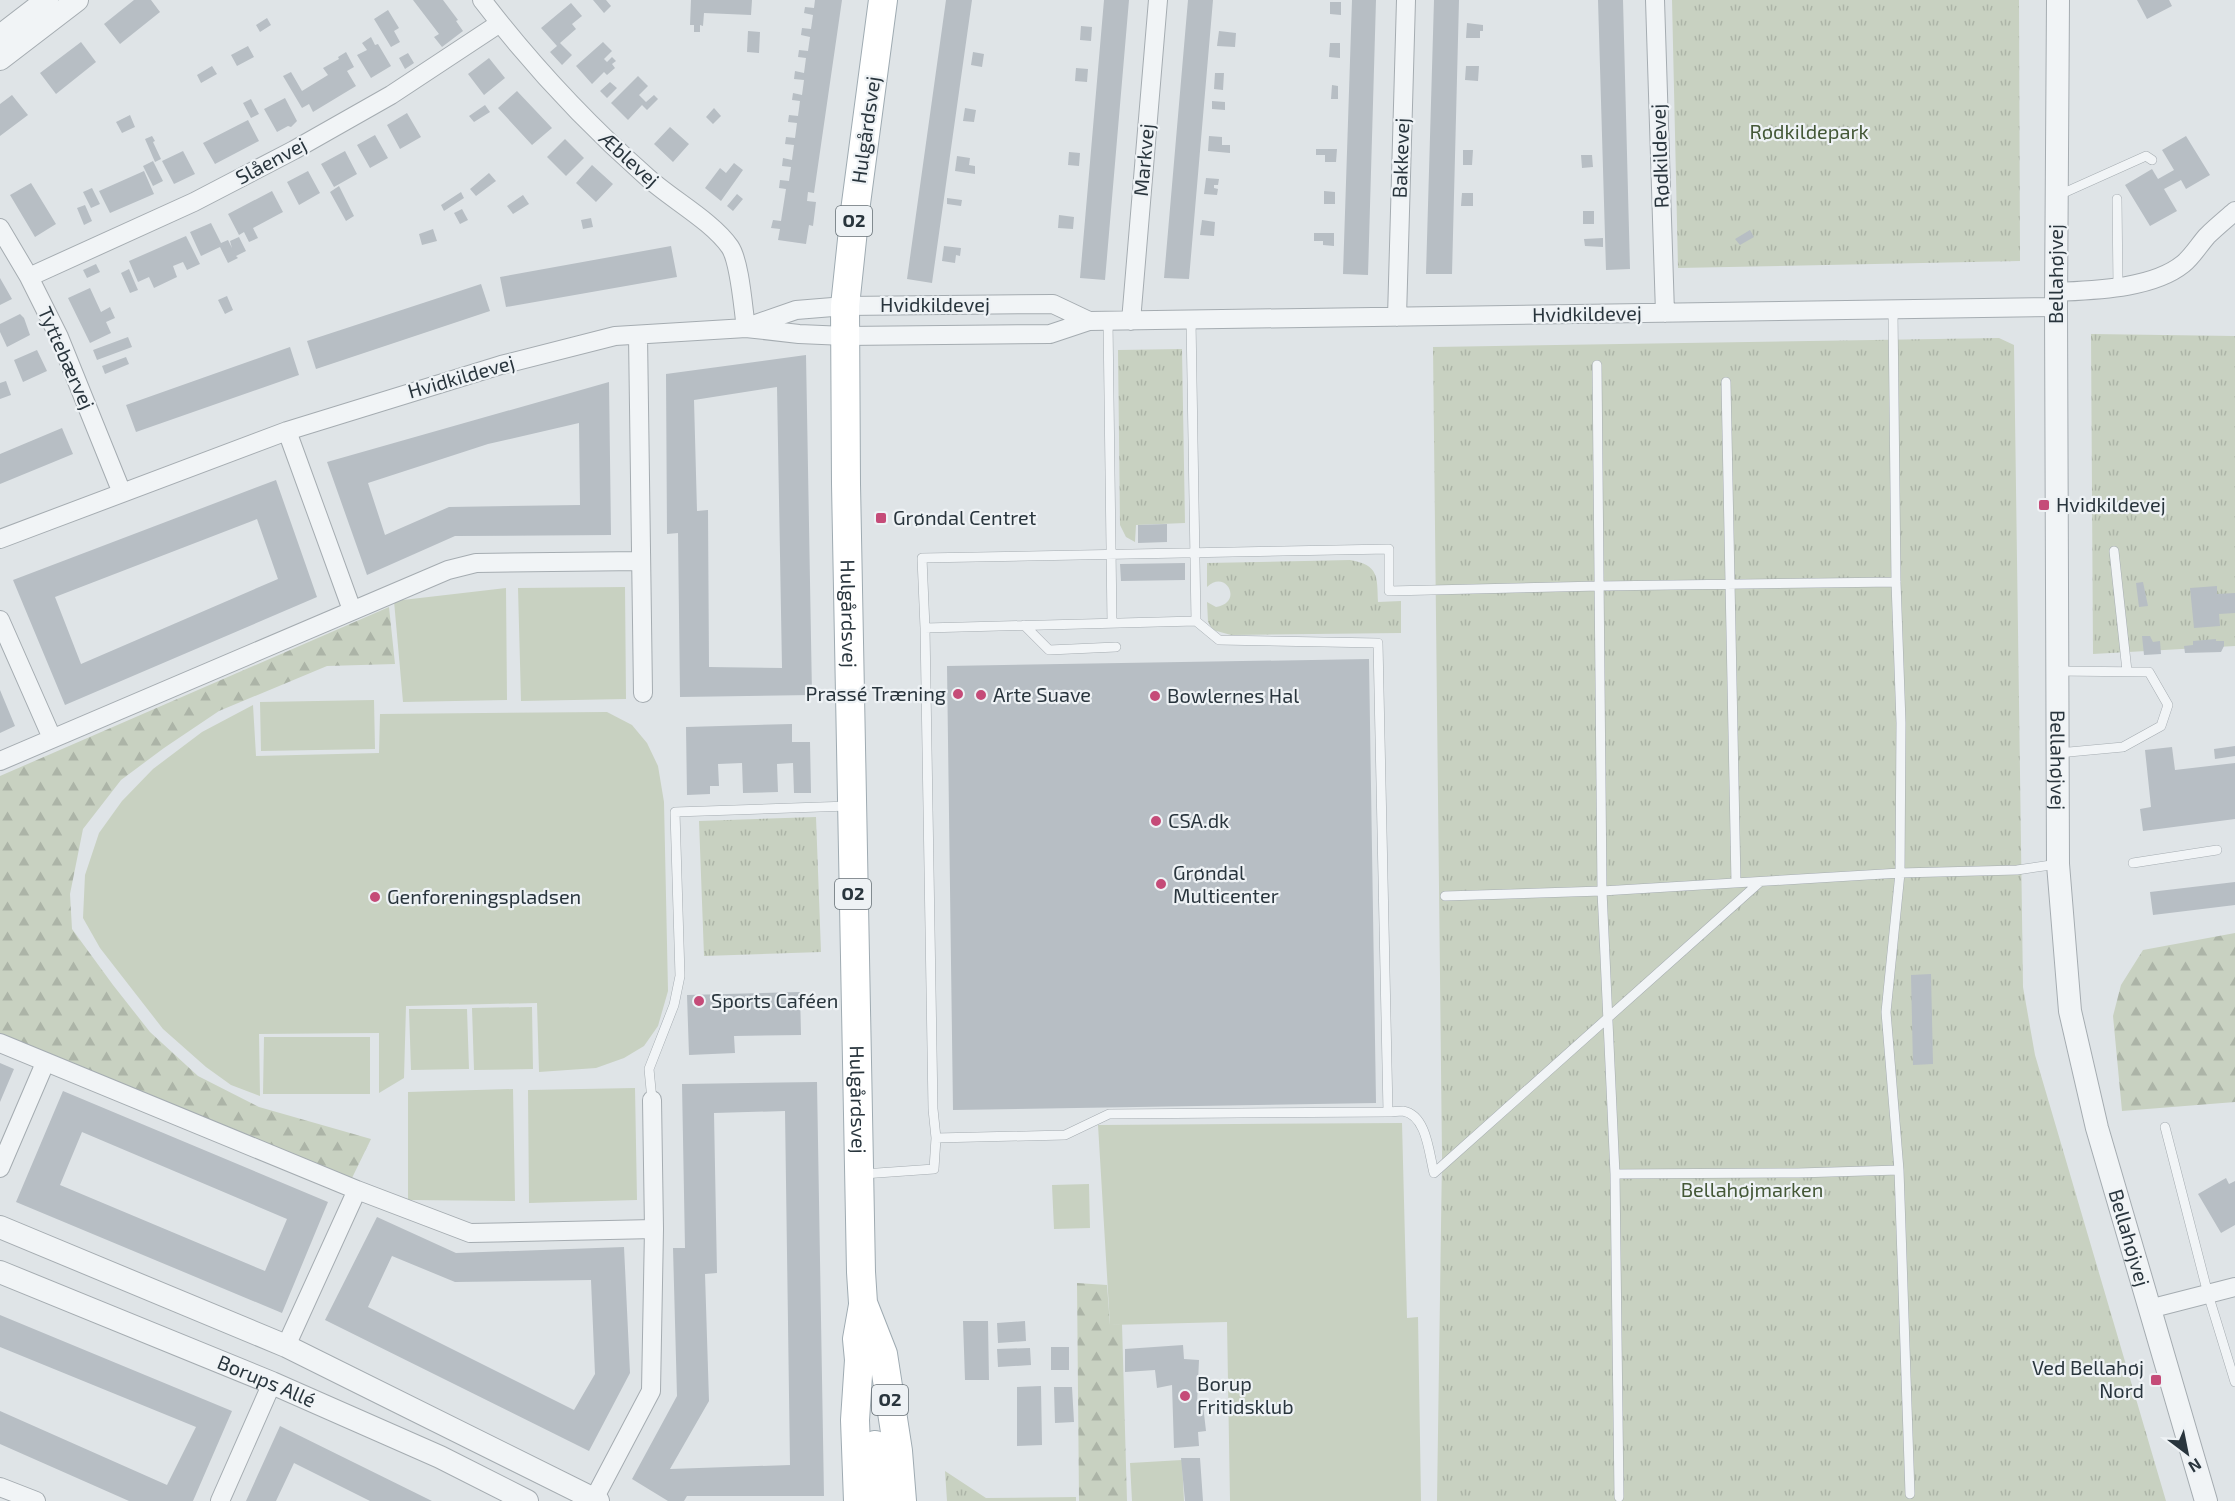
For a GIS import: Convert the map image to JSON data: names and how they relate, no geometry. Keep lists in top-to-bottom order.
{
  "streets": {
    "main road": ["Hulgårdsvej", "O2"],
    "street": [
      "Rødkildevej",
      "Bakkevej",
      "Æblevej",
      "Markvej",
      "Slåenvej",
      "Bellahøjvej",
      "Hvidkildevej",
      "Tyttebærvej",
      "Borups Allé"
    ]
  },
  "crossings": [
    ["Hulgårdsvej", "Hvidkildevej"],
    ["Rødkildevej", "Hvidkildevej"],
    ["Bakkevej", "Hvidkildevej"],
    ["Æblevej", "Slåenvej"],
    ["Æblevej", "Hvidkildevej"],
    ["Markvej", "Hvidkildevej"],
    ["Slåenvej", "Tyttebærvej"],
    ["Bellahøjvej", "Hvidkildevej"],
    ["Hvidkildevej", "Tyttebærvej"]
  ],
  "parks": ["Rødkildepark", "Bellahøjmarken"],
  "places": {
    "transit": ["Hvidkildevej", "Grøndal Centret", "Ved Bellahøj Nord"],
    "other": [
      "Prassé Træning",
      "Arte Suave",
      "Bowlernes Hal",
      "CSA.dk",
      "Grøndal Multicenter",
      "Genforeningspladsen",
      "Sports Caféen",
      "Borup Fritidsklub"
    ]
  },
  "north": "bottom right"
}
